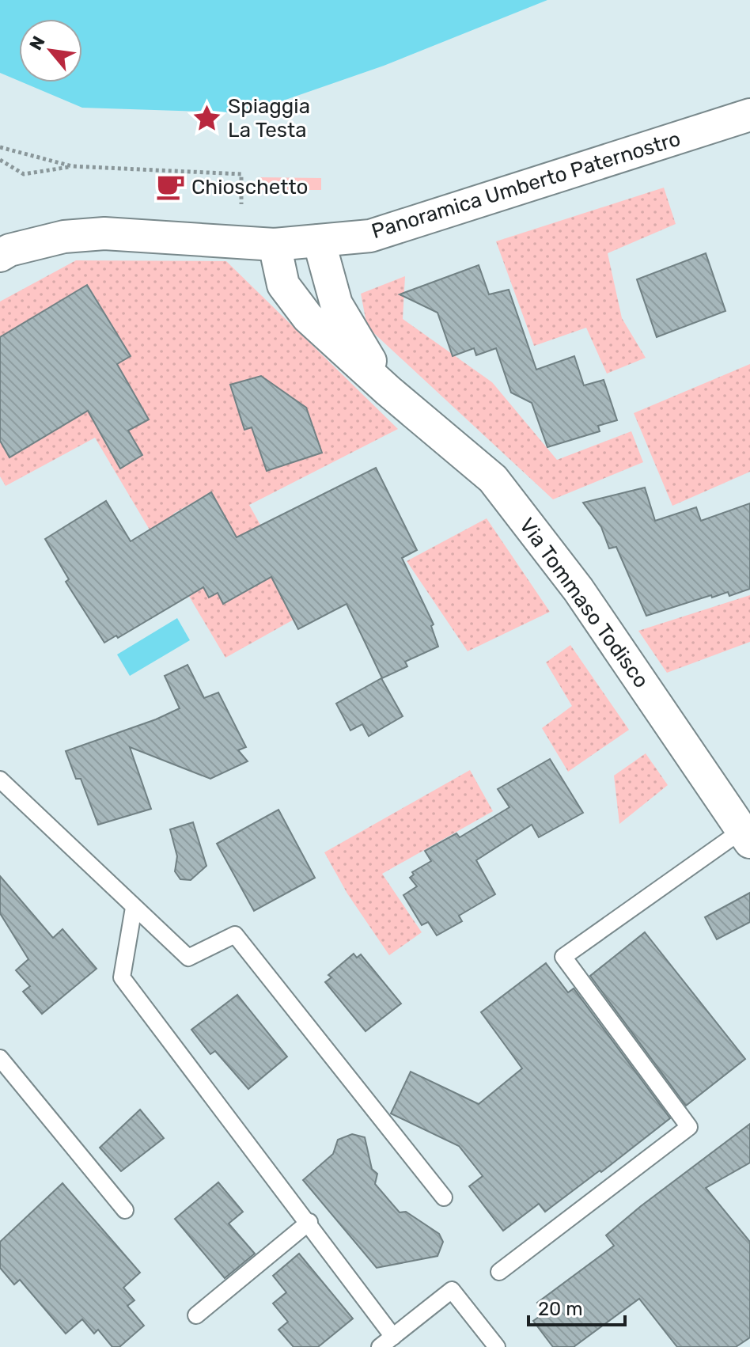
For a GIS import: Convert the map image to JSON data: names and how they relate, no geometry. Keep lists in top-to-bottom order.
{
  "streets": {
    "street": ["Panoramica Umberto Paternostro", "Via Tommaso Todisco"]
  },
  "crossings": [
    ["Panoramica Umberto Paternostro", "Via Tommaso Todisco"]
  ],
  "places": {
    "place": ["Spiaggia La Testa"],
    "cafe": ["Chioschetto"]
  },
  "scale_bar": "20 m",
  "north": "top left"
}
